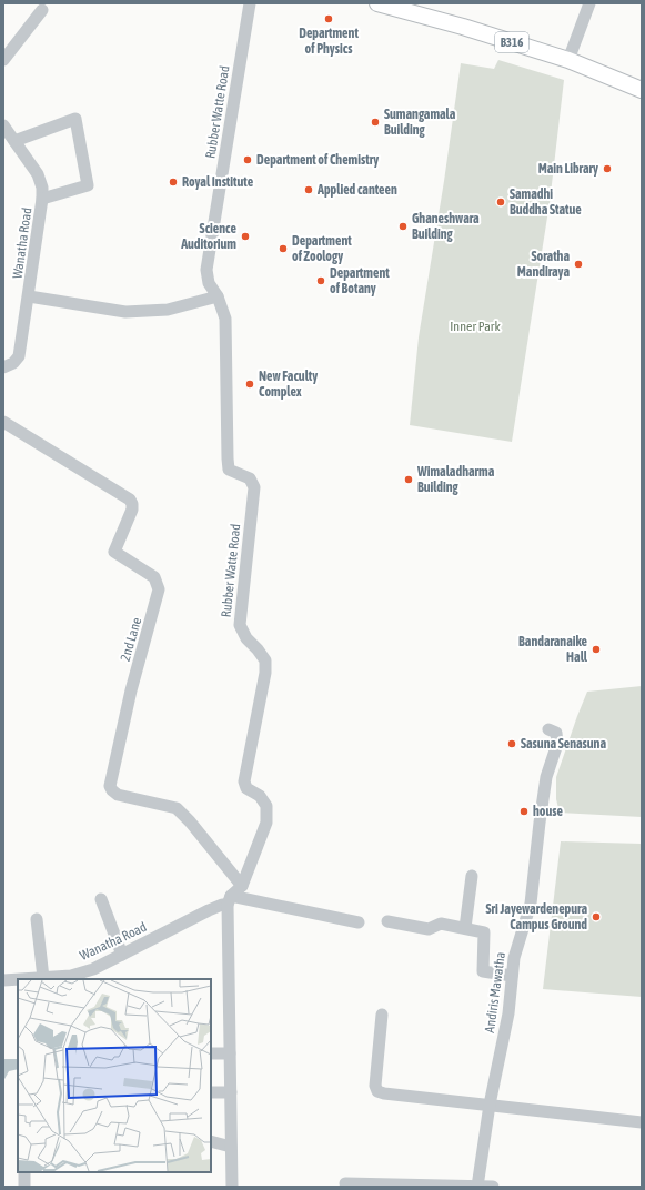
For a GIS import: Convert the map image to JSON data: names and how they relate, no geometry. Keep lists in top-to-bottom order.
{
  "streets": {
    "main road": ["B316"],
    "street": [
      "Rubber Watte Road",
      "Wanatha Road",
      "2nd Lane",
      "Andiris Mawatha"
    ]
  },
  "crossings": [
    ["Rubber Watte Road", "Wanatha Road"],
    ["Rubber Watte Road", "2nd Lane"]
  ],
  "parks": ["Inner Park"],
  "places": [
    "Department of Physics",
    "Sumangamala Building",
    "Department of Chemistry",
    "Main Library",
    "Royal Institute",
    "Applied canteen",
    "Samadhi Buddha Statue",
    "Ghaneshwara Building",
    "Science Auditorium",
    "Department of Zoology",
    "Soratha Mandiraya",
    "Department of Botany",
    "New Faculty Complex",
    "Wimaladharma Building",
    "Bandaranaike Hall",
    "Sasuna Senasuna",
    "house",
    "Sri Jayewardenepura Campus Ground"
  ]
}
